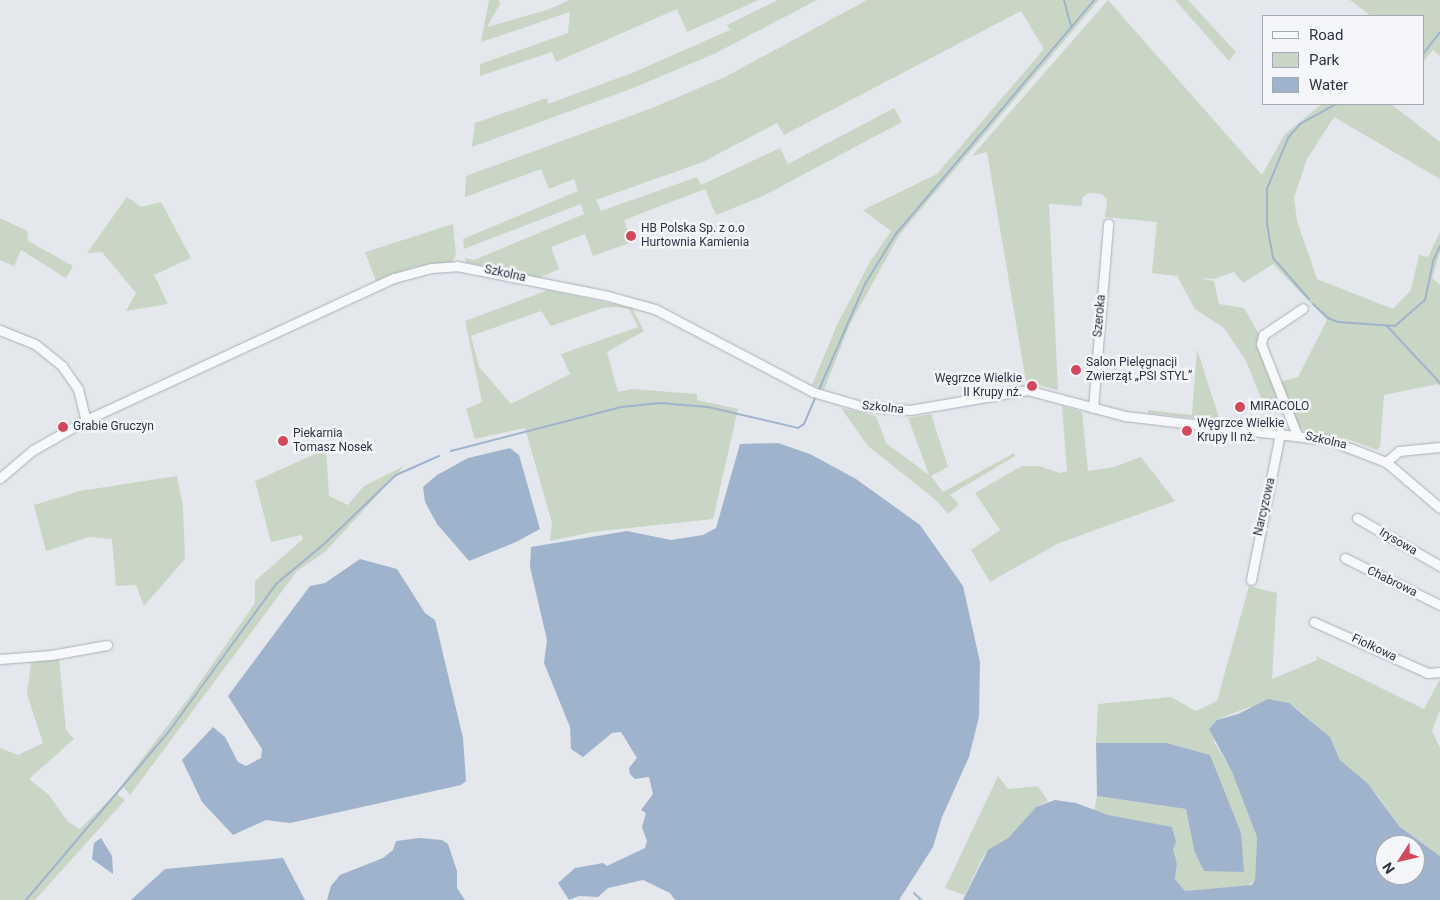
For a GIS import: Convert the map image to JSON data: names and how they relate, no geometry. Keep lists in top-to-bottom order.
{
  "streets": {
    "street": [
      "Szkolna",
      "Szeroka",
      "Narcyzowa",
      "Irysowa",
      "Chabrowa",
      "Fiołkowa"
    ]
  },
  "crossings": [
    ["Szkolna", "Szeroka"],
    ["Szkolna", "Narcyzowa"]
  ],
  "places": [
    "HB Polska Sp. z o.o Hurtownia Kamienia",
    "Salon Pielęgnacji Zwierząt „PSI STYL”",
    "Węgrzce Wielkie II Krupy nż.",
    "MIRACOLO",
    "Grabie Gruczyn",
    "Węgrzce Wielkie Krupy II nż.",
    "Piekarnia Tomasz Nosek"
  ],
  "legend": ["Road", "Park", "Water"],
  "north": "bottom left"
}
